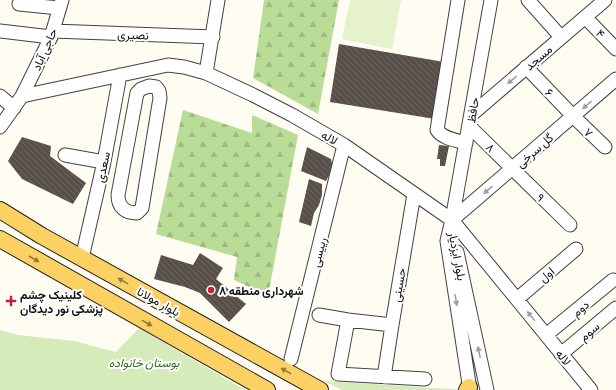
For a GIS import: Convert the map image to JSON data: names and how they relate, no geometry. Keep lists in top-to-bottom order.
{
  "streets": {
    "main road": ["بلوار مولانا"],
    "street": [
      "۴",
      "نصیری",
      "حاجی آباد",
      "مسجد",
      "۶",
      "حافظ",
      "۷",
      "لاله",
      "۸",
      "گل سرخی",
      "سعدی",
      "۹",
      "رییسی",
      "بلوار ایزدیار",
      "اول",
      "حسینی",
      "دوم",
      "سوم"
    ]
  },
  "crossings": [
    ["۴", "مسجد"],
    ["نصیری", "حاجی آباد"],
    ["حاجی آباد", "لاله"],
    ["مسجد", "۶"],
    ["مسجد", "حافظ"],
    ["مسجد", "۸"],
    ["۶", "۷"],
    ["۶", "گل سرخی"],
    ["حافظ", "لاله"],
    ["حافظ", "۸"],
    ["حافظ", "گل سرخی"],
    ["حافظ", "بلوار ایزدیار"],
    ["۷", "گل سرخی"],
    ["لاله", "گل سرخی"],
    ["لاله", "سعدی"],
    ["لاله", "رییسی"],
    ["لاله", "بلوار ایزدیار"],
    ["لاله", "اول"],
    ["لاله", "حسینی"],
    ["لاله", "دوم"],
    ["لاله", "سوم"],
    ["۸", "گل سرخی"],
    ["۸", "۹"],
    ["گل سرخی", "۹"],
    ["گل سرخی", "بلوار ایزدیار"],
    ["سعدی", "بلوار مولانا"]
  ],
  "one_way": ["مسجد", "گل سرخی"],
  "parks": ["بوستان خانواده"],
  "places": {
    "other": ["شهرداری منطقه ۸"],
    "health": ["کلینیک چشم پزشکی نور دیدگان"]
  }
}
